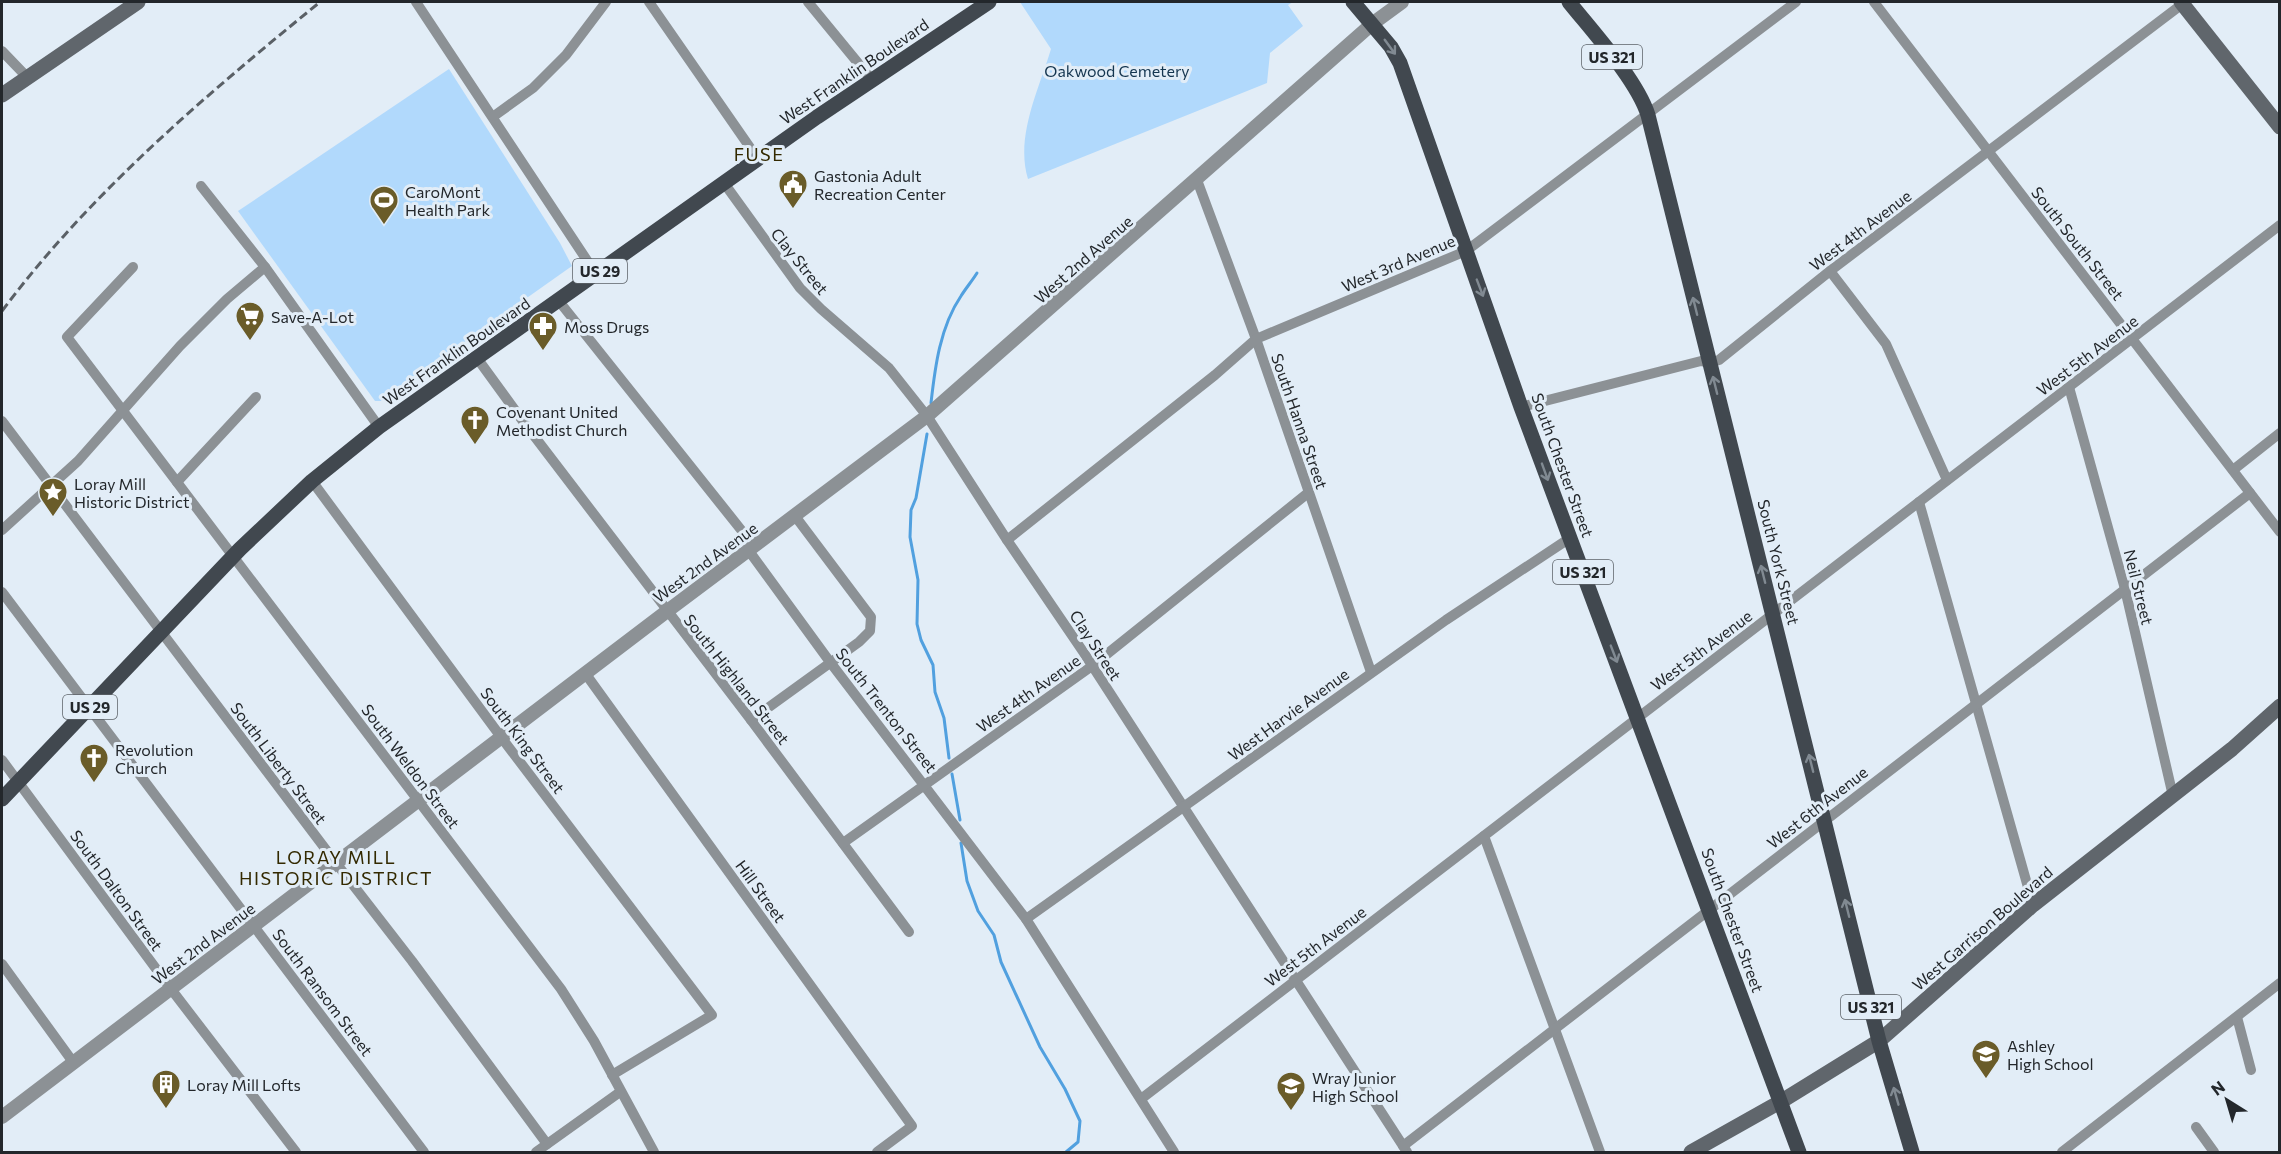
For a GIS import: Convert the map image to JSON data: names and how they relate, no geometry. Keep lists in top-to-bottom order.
{
  "streets": {
    "main road": [
      "US 321",
      "West Franklin Boulevard",
      "US 29",
      "South Chester Street",
      "South York Street",
      "West Garrison Boulevard"
    ],
    "street": [
      "West 4th Avenue",
      "South South Street",
      "West 2nd Avenue",
      "Clay Street",
      "West 3rd Avenue",
      "West 5th Avenue",
      "South Hanna Street",
      "Neil Street",
      "South Highland Street",
      "South Trenton Street",
      "West Harvie Avenue",
      "South King Street",
      "South Liberty Street",
      "South Weldon Street",
      "West 6th Avenue",
      "South Dalton Street",
      "Hill Street",
      "South Ransom Street"
    ]
  },
  "crossings": [
    ["West Franklin Boulevard", "Clay Street"],
    ["West Franklin Boulevard", "South Highland Street"],
    ["West Franklin Boulevard", "South Trenton Street"],
    ["West Franklin Boulevard", "South King Street"],
    ["West Franklin Boulevard", "South Liberty Street"],
    ["West Franklin Boulevard", "South Weldon Street"],
    ["West Franklin Boulevard", "South Dalton Street"],
    ["West Franklin Boulevard", "South Ransom Street"],
    ["West 4th Avenue", "South South Street"],
    ["West 4th Avenue", "Clay Street"],
    ["West 4th Avenue", "South Hanna Street"],
    ["West 4th Avenue", "South Chester Street"],
    ["West 4th Avenue", "South York Street"],
    ["West 4th Avenue", "South Highland Street"],
    ["West 4th Avenue", "South Trenton Street"],
    ["South South Street", "West 5th Avenue"],
    ["South South Street", "West 6th Avenue"],
    ["West 2nd Avenue", "Clay Street"],
    ["West 2nd Avenue", "South Hanna Street"],
    ["West 2nd Avenue", "South Chester Street"],
    ["West 2nd Avenue", "South Highland Street"],
    ["West 2nd Avenue", "South Trenton Street"],
    ["West 2nd Avenue", "South King Street"],
    ["West 2nd Avenue", "South Liberty Street"],
    ["West 2nd Avenue", "South Weldon Street"],
    ["West 2nd Avenue", "South Dalton Street"],
    ["West 2nd Avenue", "Hill Street"],
    ["West 2nd Avenue", "South Ransom Street"],
    ["Clay Street", "West 3rd Avenue"],
    ["Clay Street", "West 5th Avenue"],
    ["Clay Street", "West Harvie Avenue"],
    ["Clay Street", "West 6th Avenue"],
    ["West 3rd Avenue", "South Hanna Street"],
    ["West 3rd Avenue", "South Chester Street"],
    ["West 3rd Avenue", "South York Street"],
    ["West 5th Avenue", "South Chester Street"],
    ["West 5th Avenue", "South York Street"],
    ["West 5th Avenue", "Neil Street"],
    ["West 5th Avenue", "South Trenton Street"],
    ["South Hanna Street", "West Harvie Avenue"],
    ["South Chester Street", "West Harvie Avenue"],
    ["South Chester Street", "West 6th Avenue"],
    ["South Chester Street", "West Garrison Boulevard"],
    ["South York Street", "West 6th Avenue"],
    ["South York Street", "West Garrison Boulevard"],
    ["Neil Street", "West 6th Avenue"],
    ["Neil Street", "West Garrison Boulevard"],
    ["South Trenton Street", "West Harvie Avenue"],
    ["South King Street", "South Weldon Street"]
  ],
  "one_way": ["South Chester Street", "South York Street"],
  "districts": ["FUSE", "LORAY MILL HISTORIC DISTRICT"],
  "parks": ["Oakwood Cemetery"],
  "places": {
    "public building": ["Gastonia Adult Recreation Center"],
    "sports": ["CaroMont Health Park"],
    "supermarket": ["Save-A-Lot"],
    "pharmacy": ["Moss Drugs"],
    "church": ["Covenant United Methodist Church", "Revolution Church"],
    "place": ["Loray Mill Historic District"],
    "school or university": ["Ashley High School", "Wray Junior High School"],
    "building": ["Loray Mill Lofts"]
  },
  "north": "top left"
}
